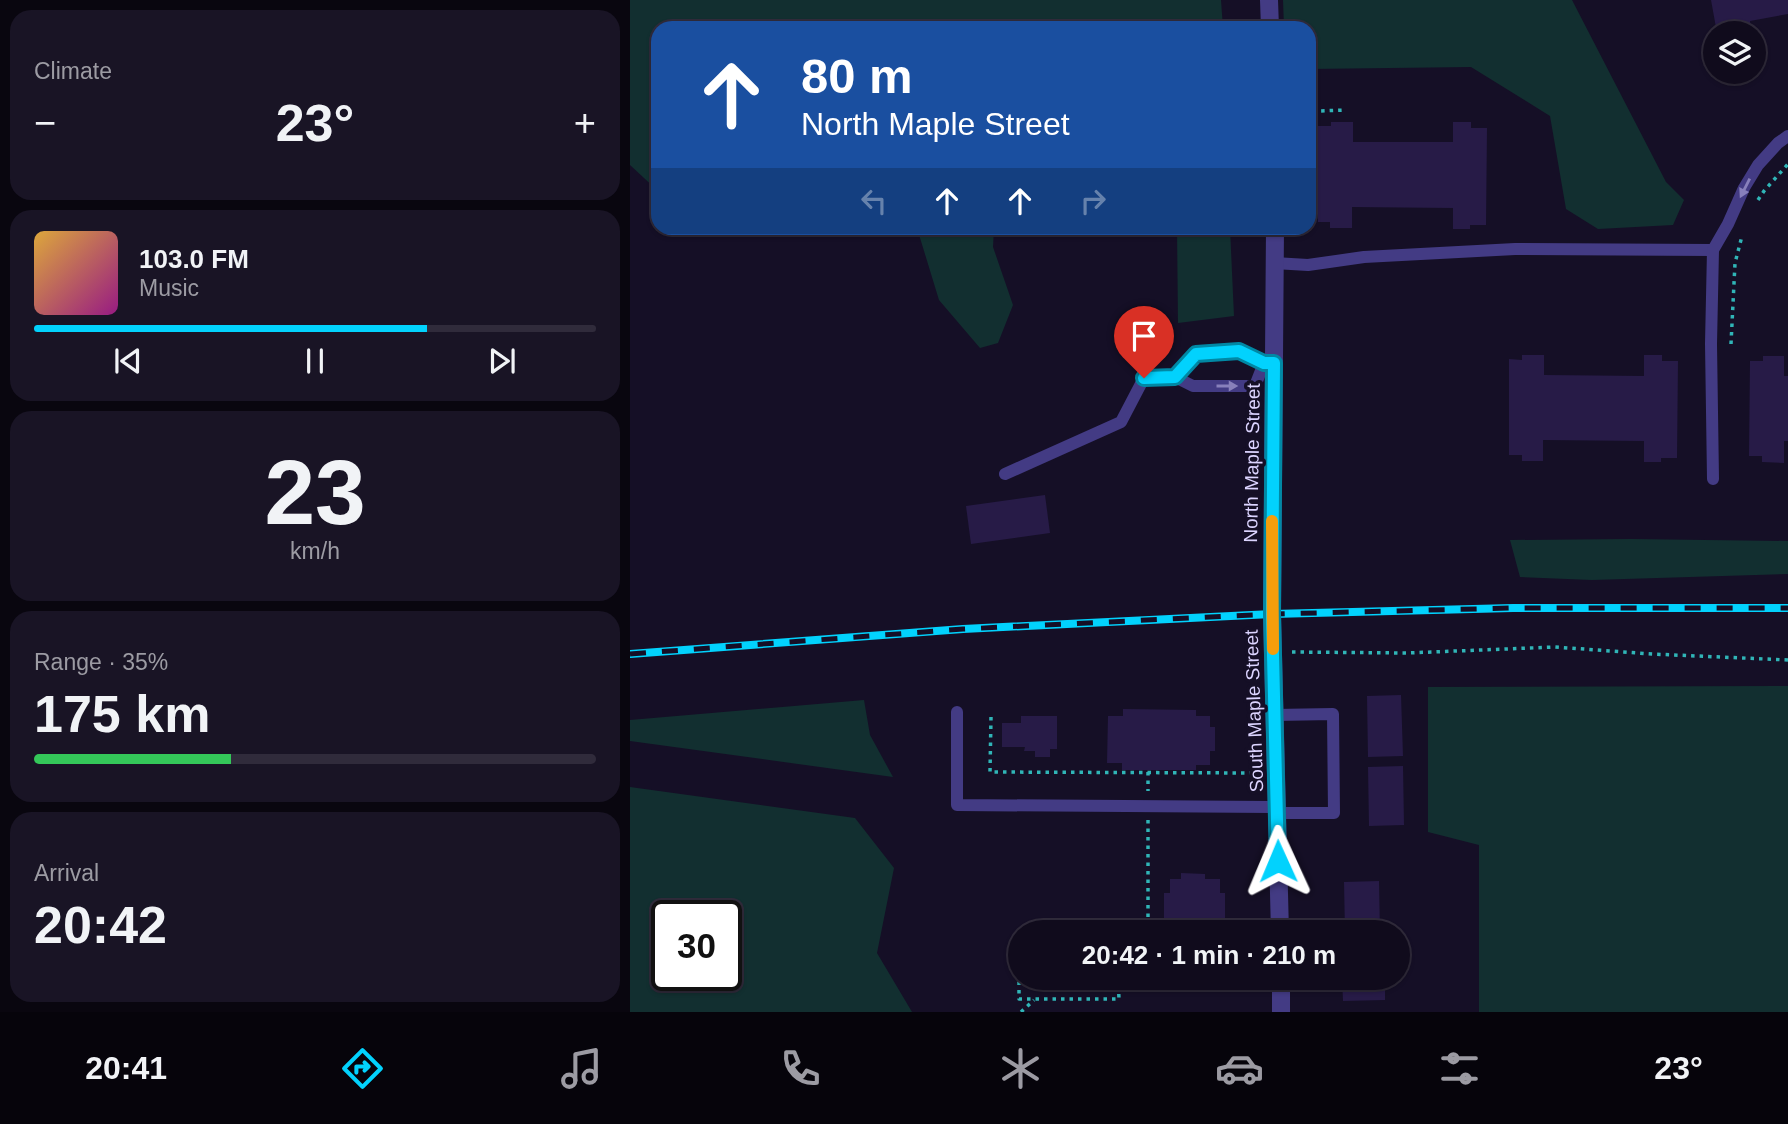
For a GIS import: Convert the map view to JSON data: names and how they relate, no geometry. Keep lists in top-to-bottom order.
{
  "streets": {
    "street": ["North Maple Street", "South Maple Street"]
  },
  "crossings": [
    ["North Maple Street", "South Maple Street"]
  ],
  "page": {
    "tile": [
      "Climate",
      ["23", "km/h"],
      ["Range · 35%", "175 km"],
      ["Arrival", "20:42"]
    ],
    "turn": ["80 m", "North Maple Street"],
    "heat": ["−", "23°", "+"],
    "song": ["103.0 FM", "Music"],
    "limit": "30",
    "trip": "20:42 · 1 min · 210 m",
    "tabs": ["20:41", "23°"]
  }
}
